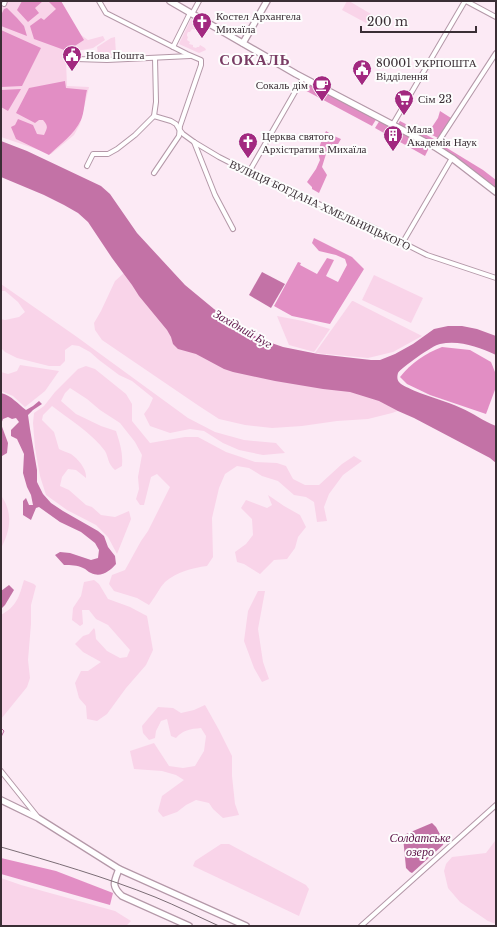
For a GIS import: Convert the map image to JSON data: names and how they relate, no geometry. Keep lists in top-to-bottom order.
{
  "streets": {
    "street": ["ВУЛИЦЯ БОГДАНА ХМЕЛЬНИЦЬКОГО"]
  },
  "districts": ["СОКАЛЬ"],
  "water": ["Західний Буг", "Солдатське озеро"],
  "places": {
    "church": ["Костел Архангела Михаїла", "Церква святого Архістратига Михаїла"],
    "public building": ["Нова Пошта", "80001 УКРПОШТА Відділення"],
    "cafe": ["Сокаль дім"],
    "supermarket": ["Сім 23"],
    "building": ["Мала Академія Наук"]
  },
  "scale_bar": "200 m"
}
